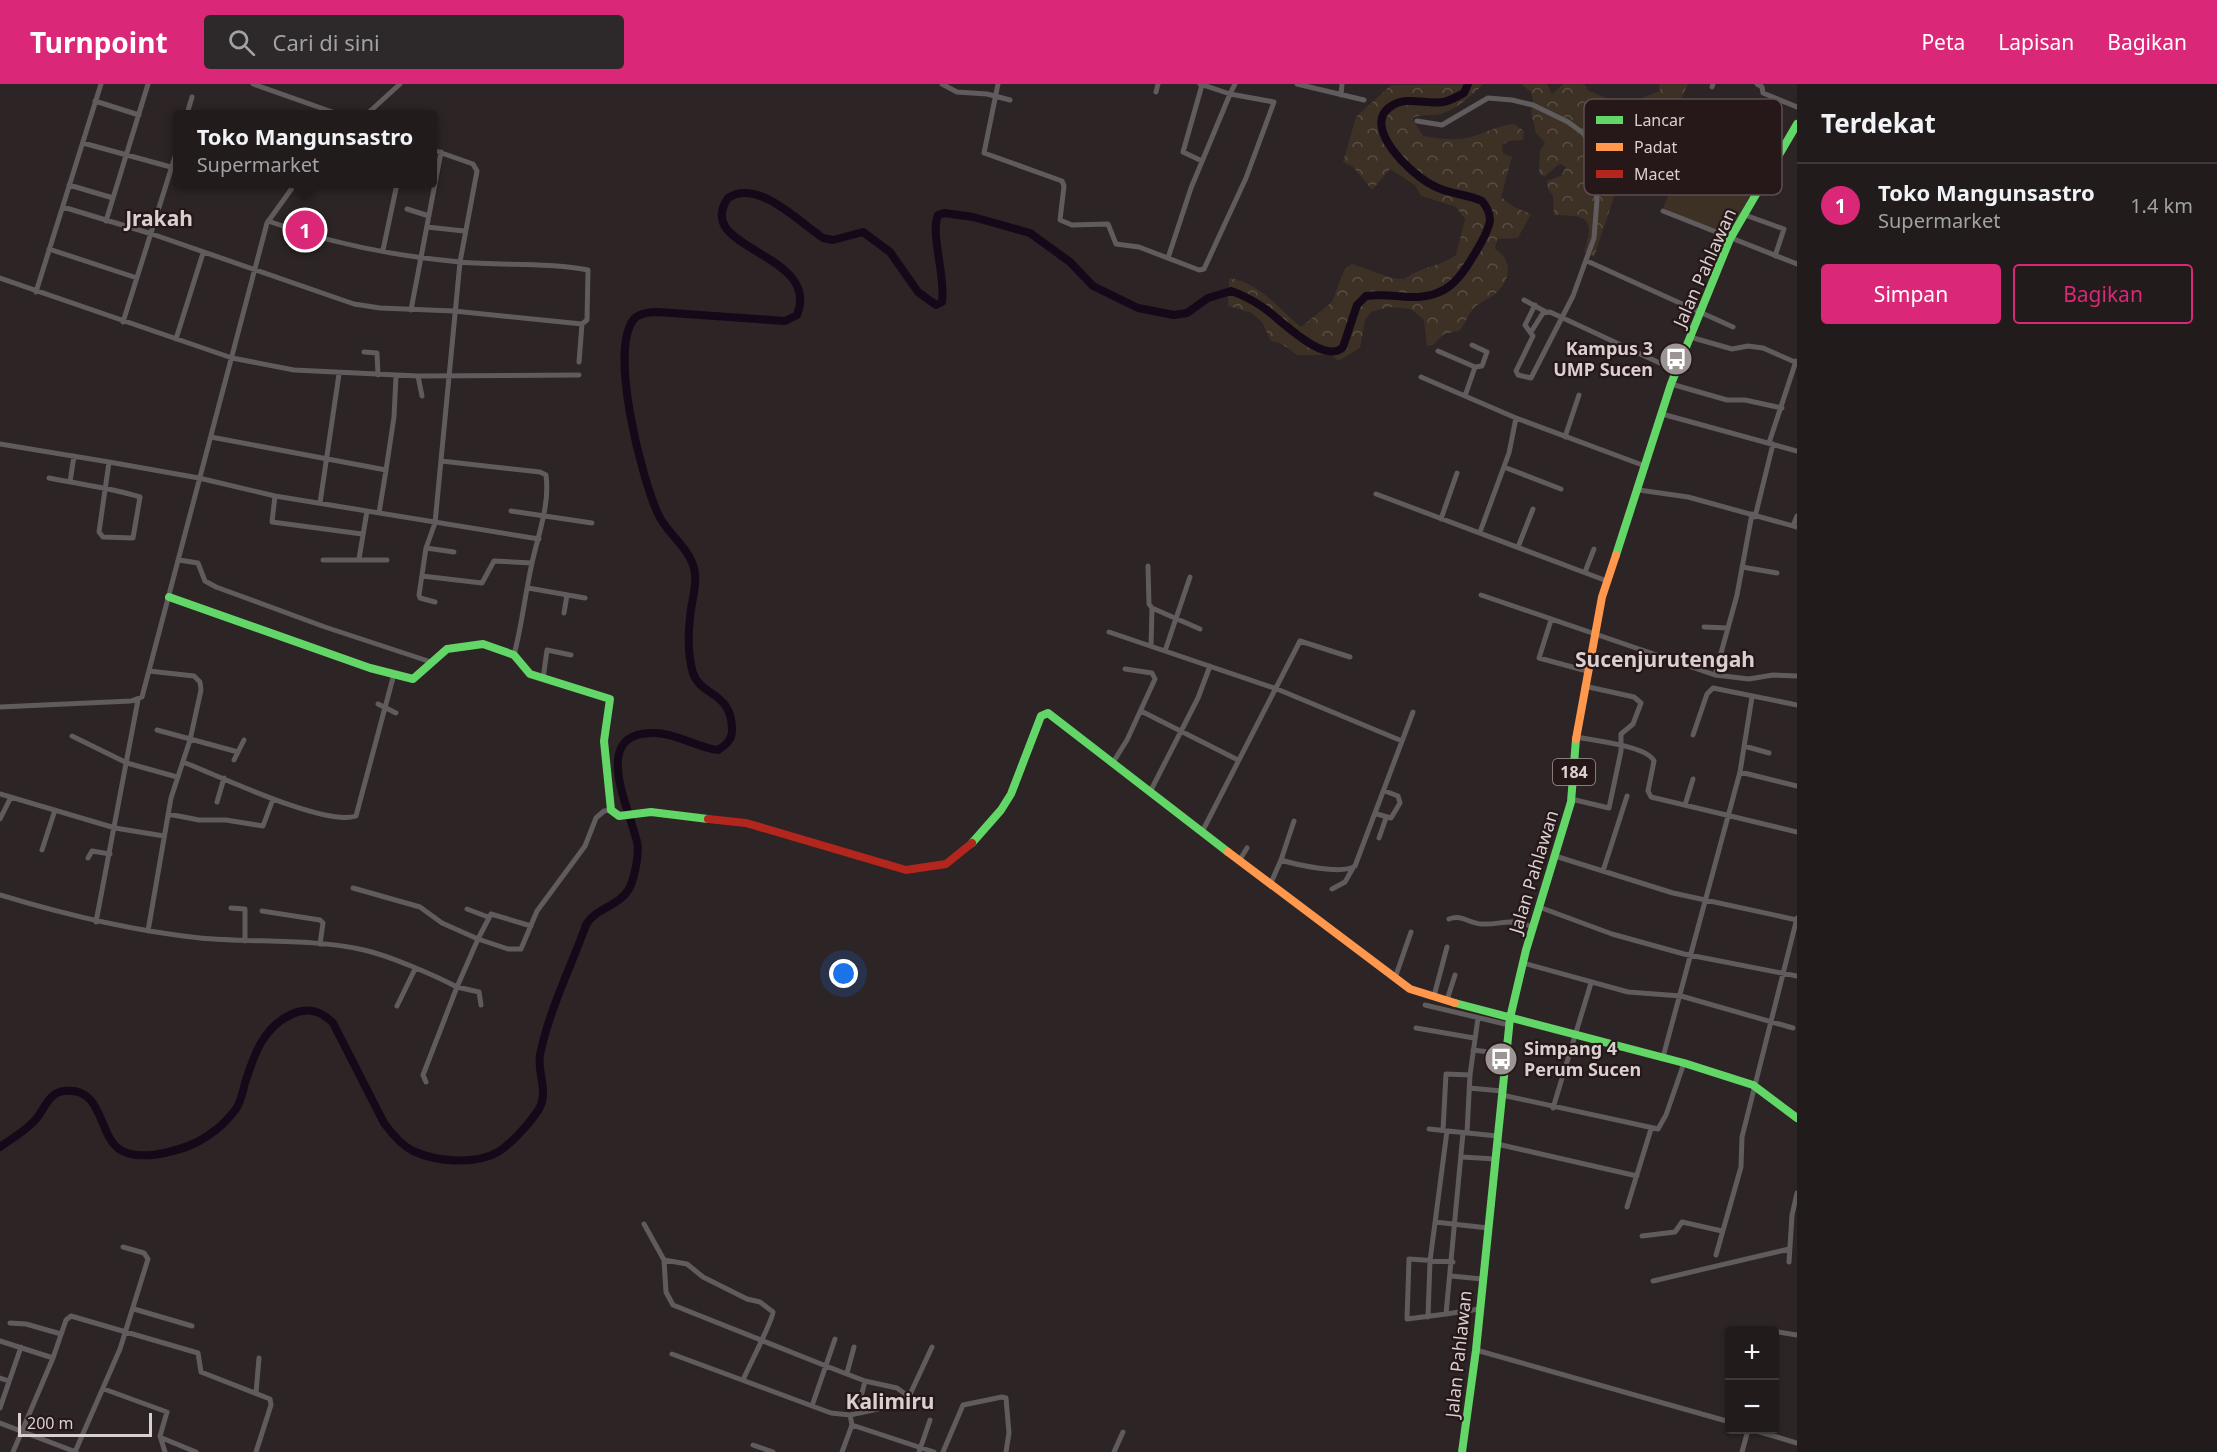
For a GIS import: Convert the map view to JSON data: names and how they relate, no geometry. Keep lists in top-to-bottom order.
{
  "streets": {
    "street": ["Jalan Pahlawan", "184"]
  },
  "districts": ["Jrakah", "Sucenjurutengah", "Kalimiru"],
  "places": {
    "bus stop": ["Kampus 3 UMP Sucen", "Simpang 4 Perum Sucen"]
  },
  "legend": ["Lancar", "Padat", "Macet"],
  "scale_bar": "200 m",
  "page": {
    "header": "Turnpoint",
    "search": "Cari di sini",
    "nav": ["Peta", "Lapisan", "Bagikan"],
    "heading": "Terdekat",
    "popup": ["Toko Mangunsastro", "Supermarket"],
    "list": [
      {
        "mark": "1",
        "name": "Toko Mangunsastro",
        "note": "Supermarket",
        "value": "1.4 km"
      }
    ],
    "pins": "1",
    "buttons": ["Simpan", "Bagikan"],
    "map_buttons": ["+", "−"],
    "scale": "200 m"
  }
}
